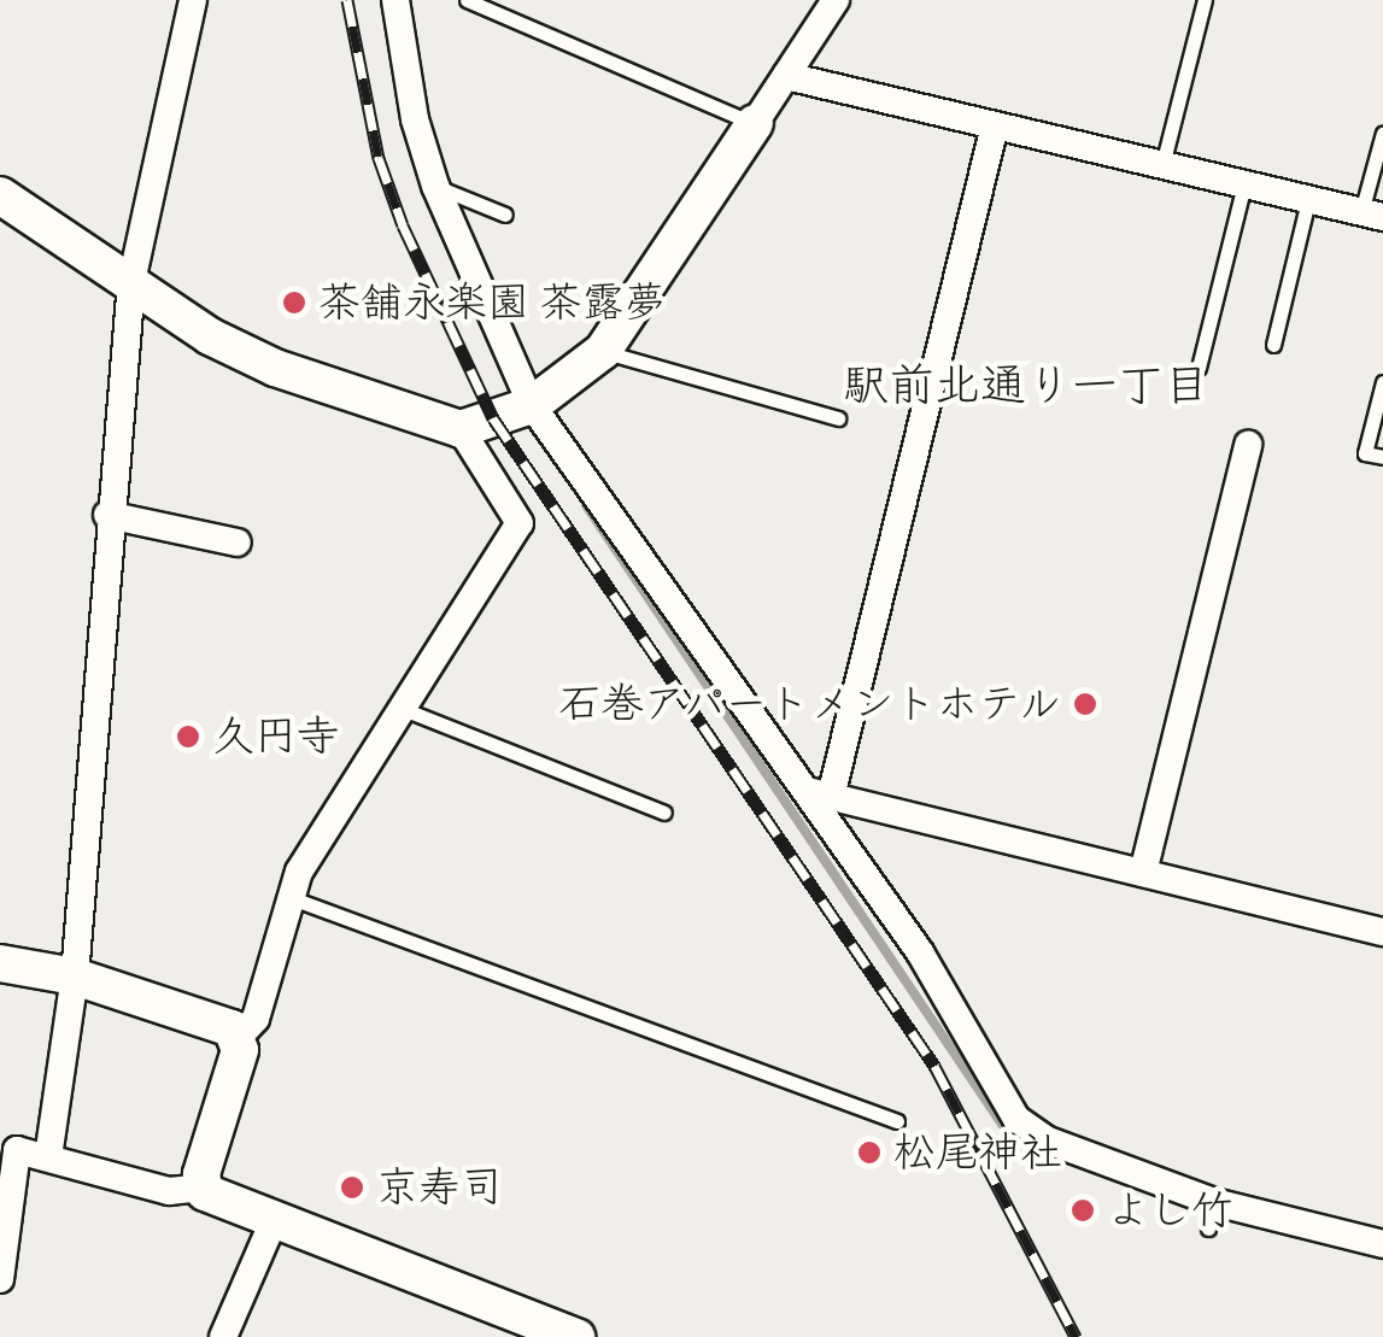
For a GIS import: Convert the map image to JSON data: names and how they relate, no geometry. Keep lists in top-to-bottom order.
{
  "districts": ["駅前北通り一丁目"],
  "places": [
    "茶舗永楽園 茶露夢",
    "石巻アパートメントホテル",
    "久円寺",
    "松尾神社",
    "京寿司",
    "よし竹"
  ]
}
